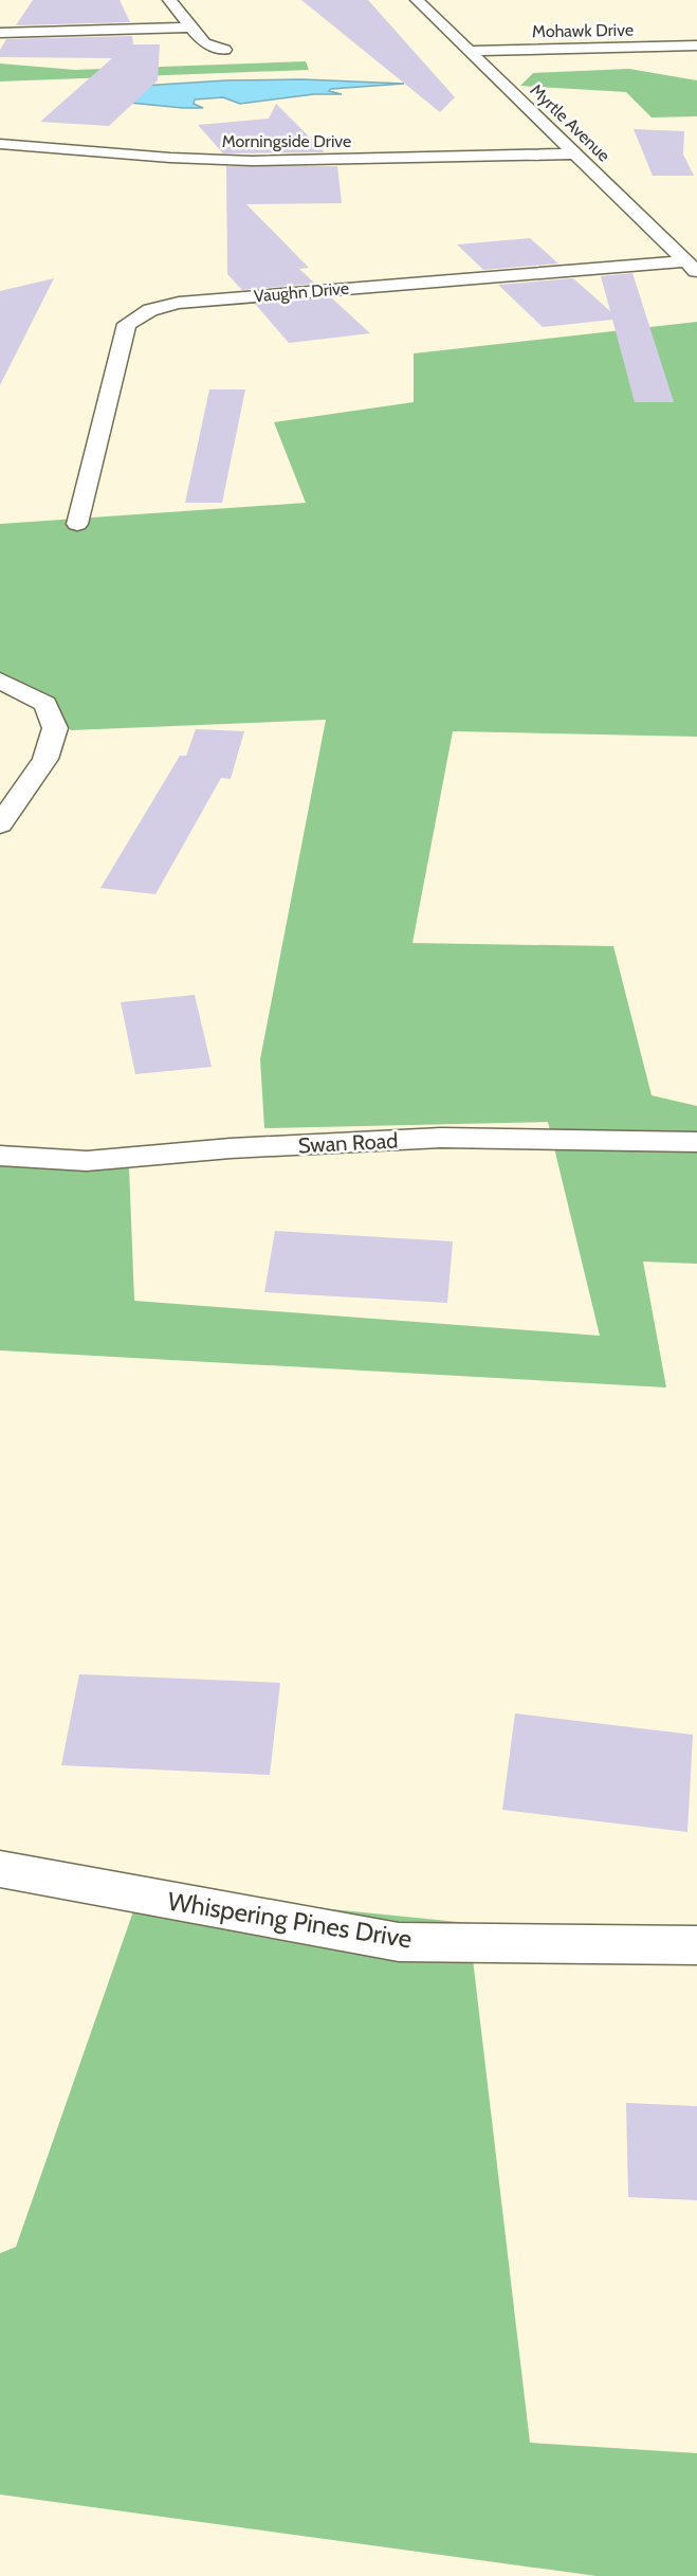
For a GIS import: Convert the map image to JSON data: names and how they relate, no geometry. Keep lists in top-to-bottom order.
{
  "streets": {
    "street": [
      "Mohawk Drive",
      "Myrtle Avenue",
      "Morningside Drive",
      "Vaughn Drive",
      "Swan Road",
      "Whispering Pines Drive"
    ]
  },
  "crossings": [
    ["Mohawk Drive", "Myrtle Avenue"],
    ["Myrtle Avenue", "Morningside Drive"],
    ["Myrtle Avenue", "Vaughn Drive"]
  ]
}
